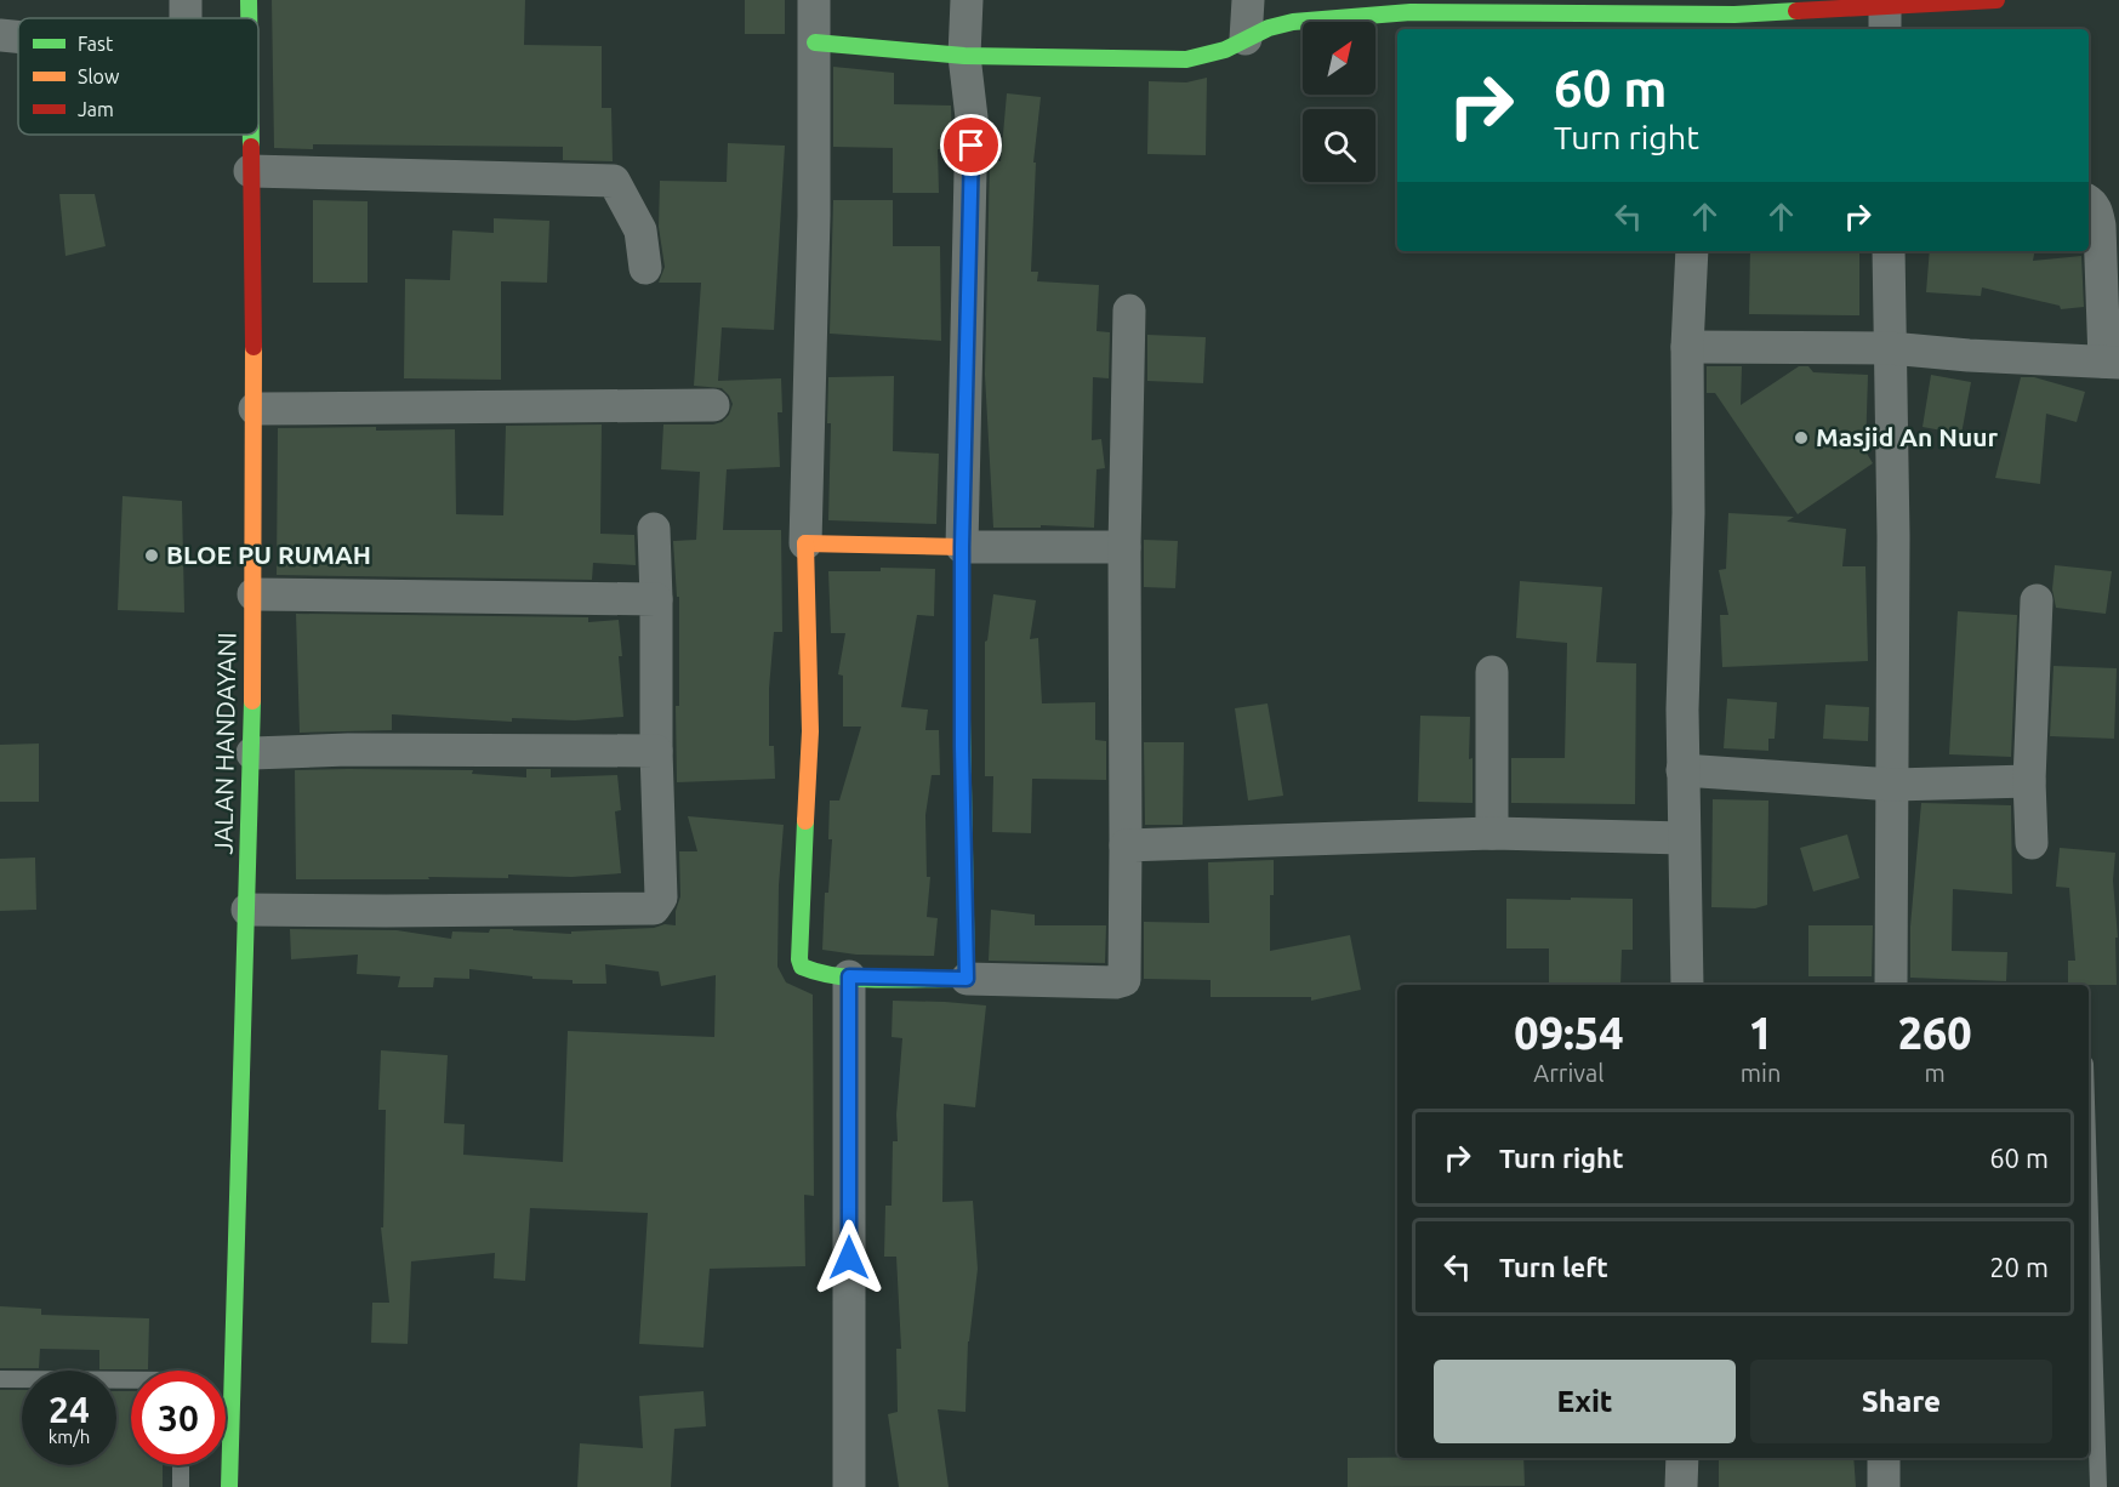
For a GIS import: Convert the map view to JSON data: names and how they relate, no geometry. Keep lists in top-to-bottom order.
{
  "streets": {
    "street": ["JALAN HANDAYANI"]
  },
  "places": ["Masjid An Nuur", "BLOE PU RUMAH"],
  "legend": ["Fast", "Slow", "Jam"],
  "north": "top right",
  "page": {
    "turn": ["60 m", "Turn right"],
    "eta": [
      "09:54",
      "Arrival",
      "1",
      "min",
      "260",
      "m"
    ],
    "list": [
      {
        "name": "Turn right",
        "value": "60 m"
      },
      {
        "name": "Turn left",
        "value": "20 m"
      }
    ],
    "buttons": ["Exit", "Share"],
    "speed": "24 km/h",
    "limit": "30"
  }
}
